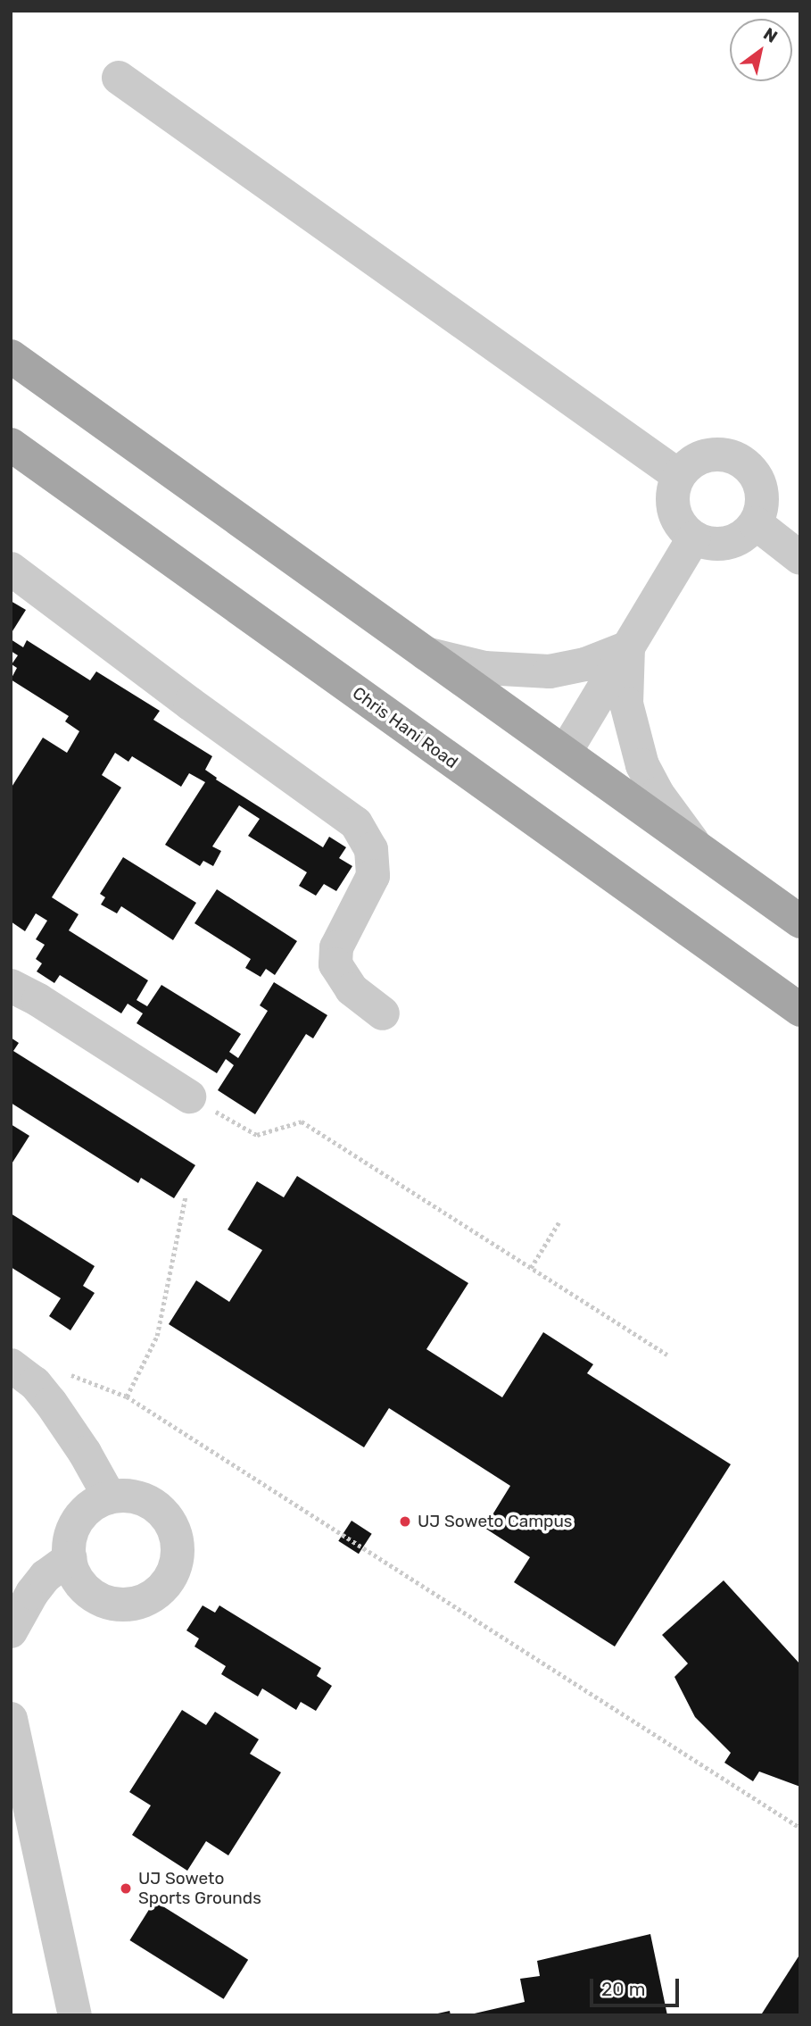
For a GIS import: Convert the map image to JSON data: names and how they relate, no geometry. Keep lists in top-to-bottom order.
{
  "streets": {
    "main road": ["Chris Hani Road"]
  },
  "places": ["UJ Soweto Campus", "UJ Soweto Sports Grounds"],
  "scale_bar": "20 m",
  "north": "top right"
}
